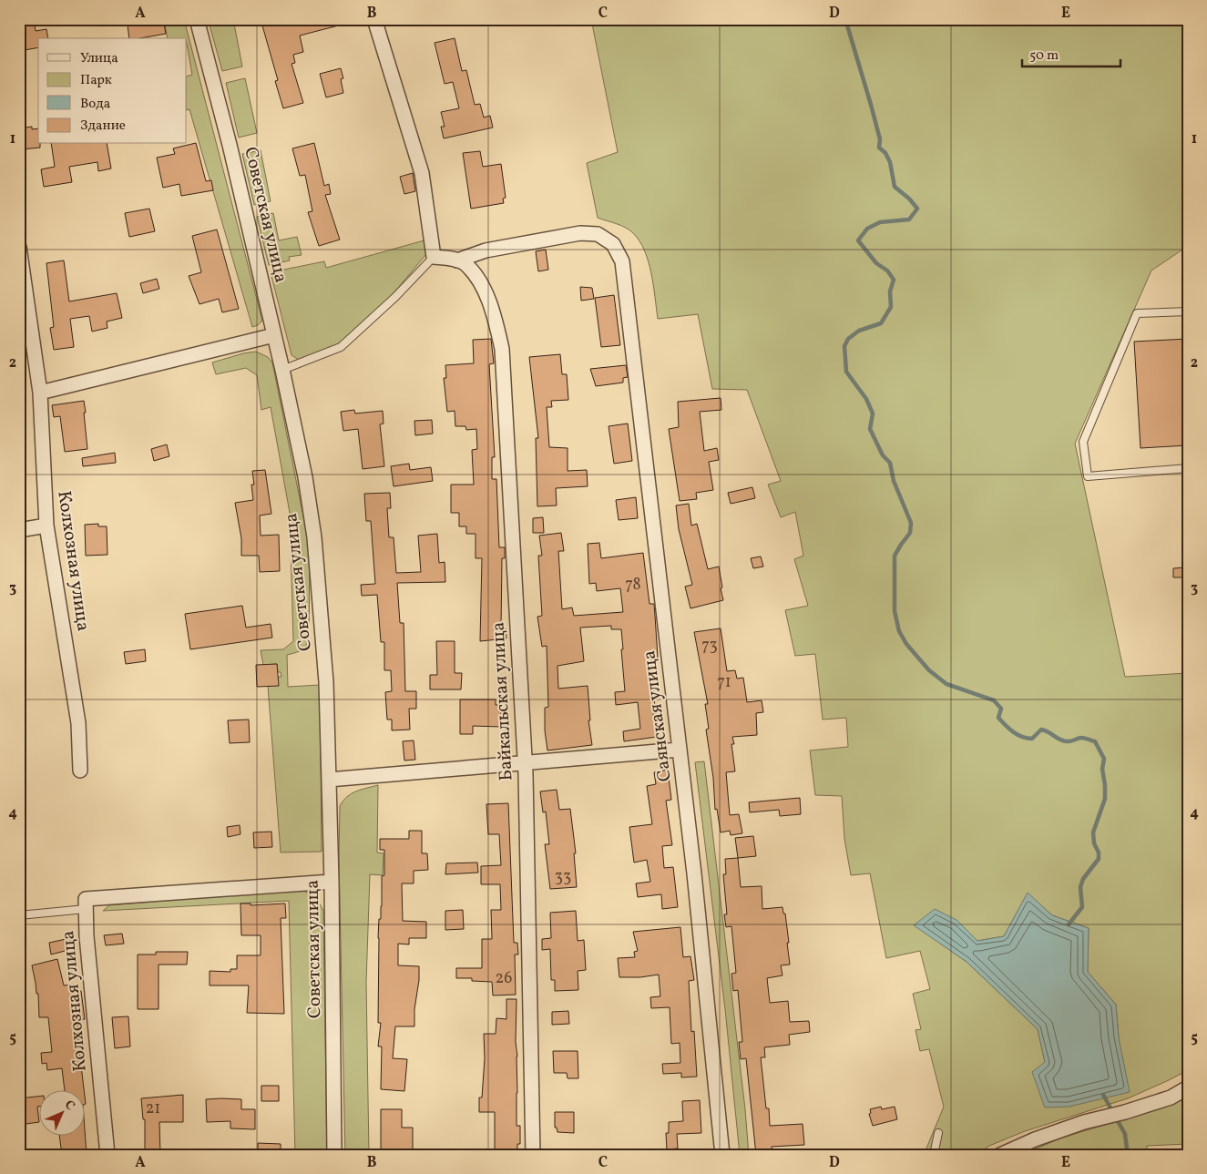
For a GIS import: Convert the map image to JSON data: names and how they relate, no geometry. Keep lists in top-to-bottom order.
{
  "streets": {
    "street": [
      "Советская улица",
      "Колхозная улица",
      "Байкальская улица",
      "Саянская улица"
    ]
  },
  "crossings": [
    ["Байкальская улица", "Саянская улица"]
  ],
  "house_numbers": [
    "78",
    "73",
    "71",
    "33",
    "26",
    "21"
  ],
  "legend": [
    "Улица",
    "Парк",
    "Вода",
    "Здание"
  ],
  "scale_bar": "50 m",
  "north": "top right",
  "grid": {
    "columns": [
      "A",
      "B",
      "C",
      "D",
      "E"
    ],
    "rows": [
      "1",
      "2",
      "3",
      "4",
      "5"
    ]
  }
}
